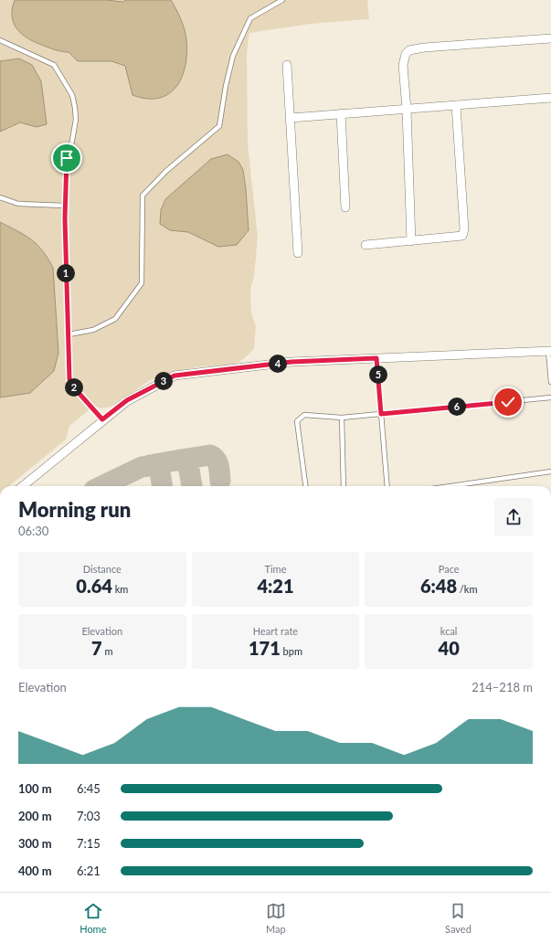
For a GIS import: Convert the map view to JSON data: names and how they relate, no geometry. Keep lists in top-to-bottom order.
{
  "page": {
    "pins": [
      "1",
      "4",
      "5",
      "3",
      "2",
      "6"
    ],
    "heading": ["Morning run", "06:30"],
    "stats": [
      ["Distance", "0.64 km"],
      ["Time", "4:21"],
      ["Pace", "6:48 /km"],
      ["Elevation", "7 m"],
      ["Heart rate", "171 bpm"],
      ["kcal", "40"]
    ],
    "chart": ["Elevation", "214–218 m"],
    "list": [
      {
        "name": "100 m",
        "note": "6:45"
      },
      {
        "name": "200 m",
        "note": "7:03"
      },
      {
        "name": "300 m",
        "note": "7:15"
      },
      {
        "name": "400 m",
        "note": "6:21"
      }
    ],
    "tabs": ["Home", "Map", "Saved"]
  }
}
